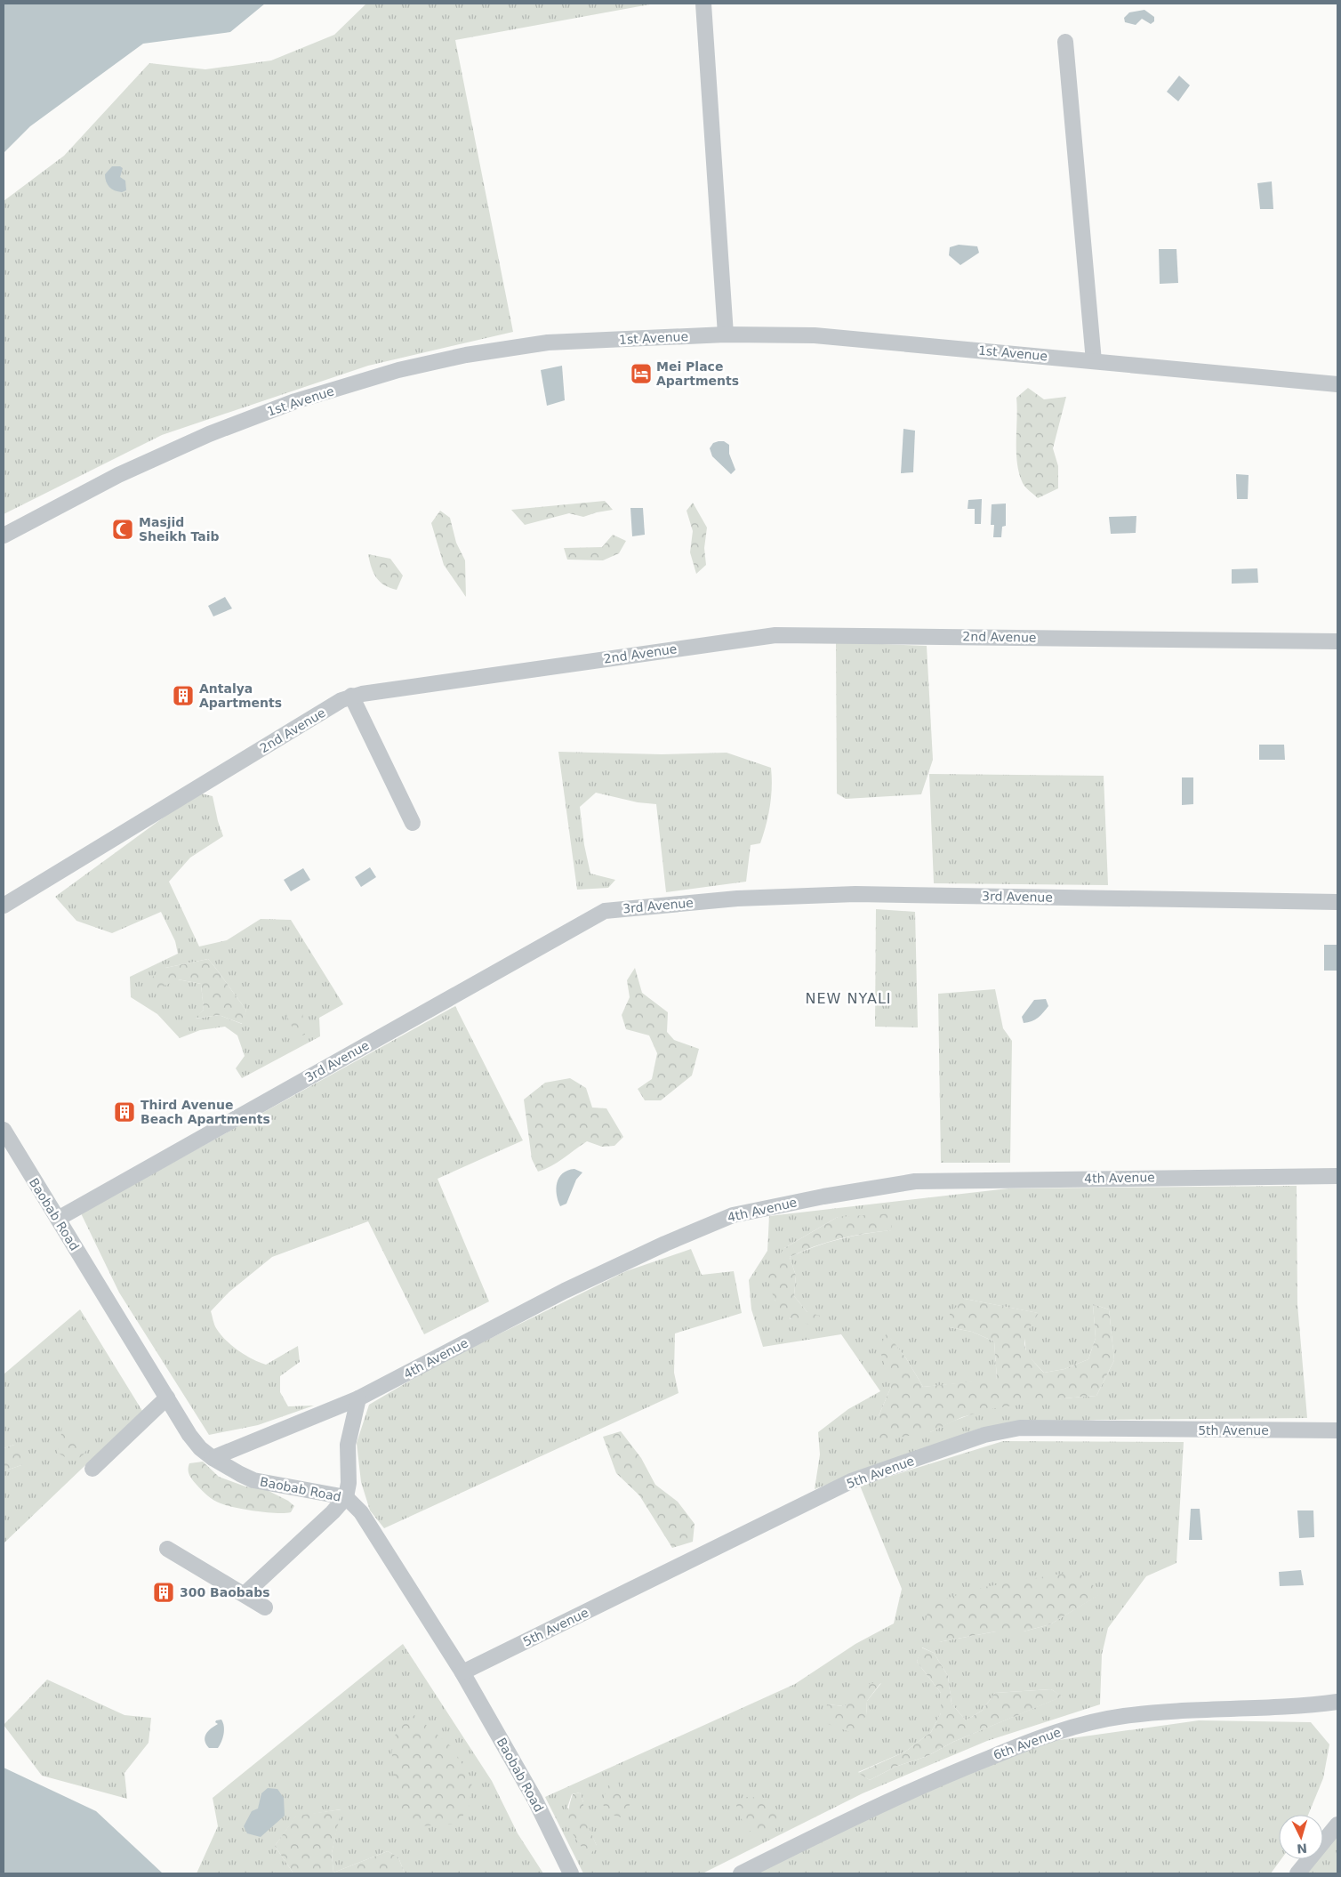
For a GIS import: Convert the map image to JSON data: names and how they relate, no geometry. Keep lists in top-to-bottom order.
{
  "streets": {
    "street": [
      "1st Avenue",
      "2nd Avenue",
      "3rd Avenue",
      "4th Avenue",
      "Baobab Road",
      "5th Avenue",
      "6th Avenue"
    ]
  },
  "crossings": [
    ["3rd Avenue", "Baobab Road"],
    ["4th Avenue", "Baobab Road"],
    ["Baobab Road", "5th Avenue"]
  ],
  "districts": ["NEW NYALI"],
  "places": {
    "hotel": ["Mei Place Apartments"],
    "mosque": ["Masjid Sheikh Taib"],
    "building": ["Antalya Apartments", "Third Avenue Beach Apartments", "300 Baobabs"]
  },
  "north": "bottom"
}
